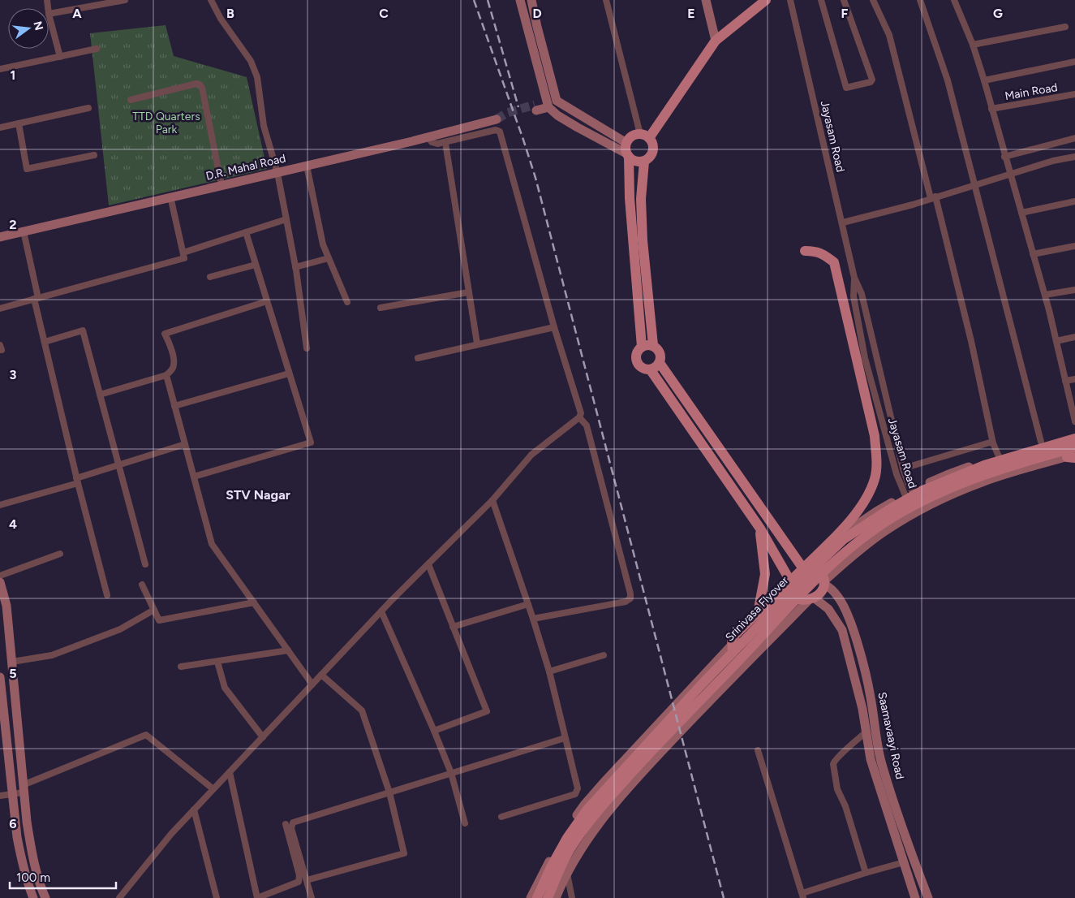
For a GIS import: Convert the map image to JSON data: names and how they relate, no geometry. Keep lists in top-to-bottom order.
{
  "streets": {
    "main road": ["Srinivasa Flyover"],
    "street": [
      "Main Road",
      "Jayasam Road",
      "D.R. Mahal Road",
      "Saamavaayi Road"
    ]
  },
  "districts": ["STV Nagar"],
  "parks": ["TTD Quarters Park"],
  "scale_bar": "100 m",
  "north": "right",
  "grid": {
    "columns": [
      "A",
      "B",
      "C",
      "D",
      "E",
      "F",
      "G"
    ],
    "rows": [
      "1",
      "2",
      "3",
      "4",
      "5",
      "6"
    ]
  }
}
